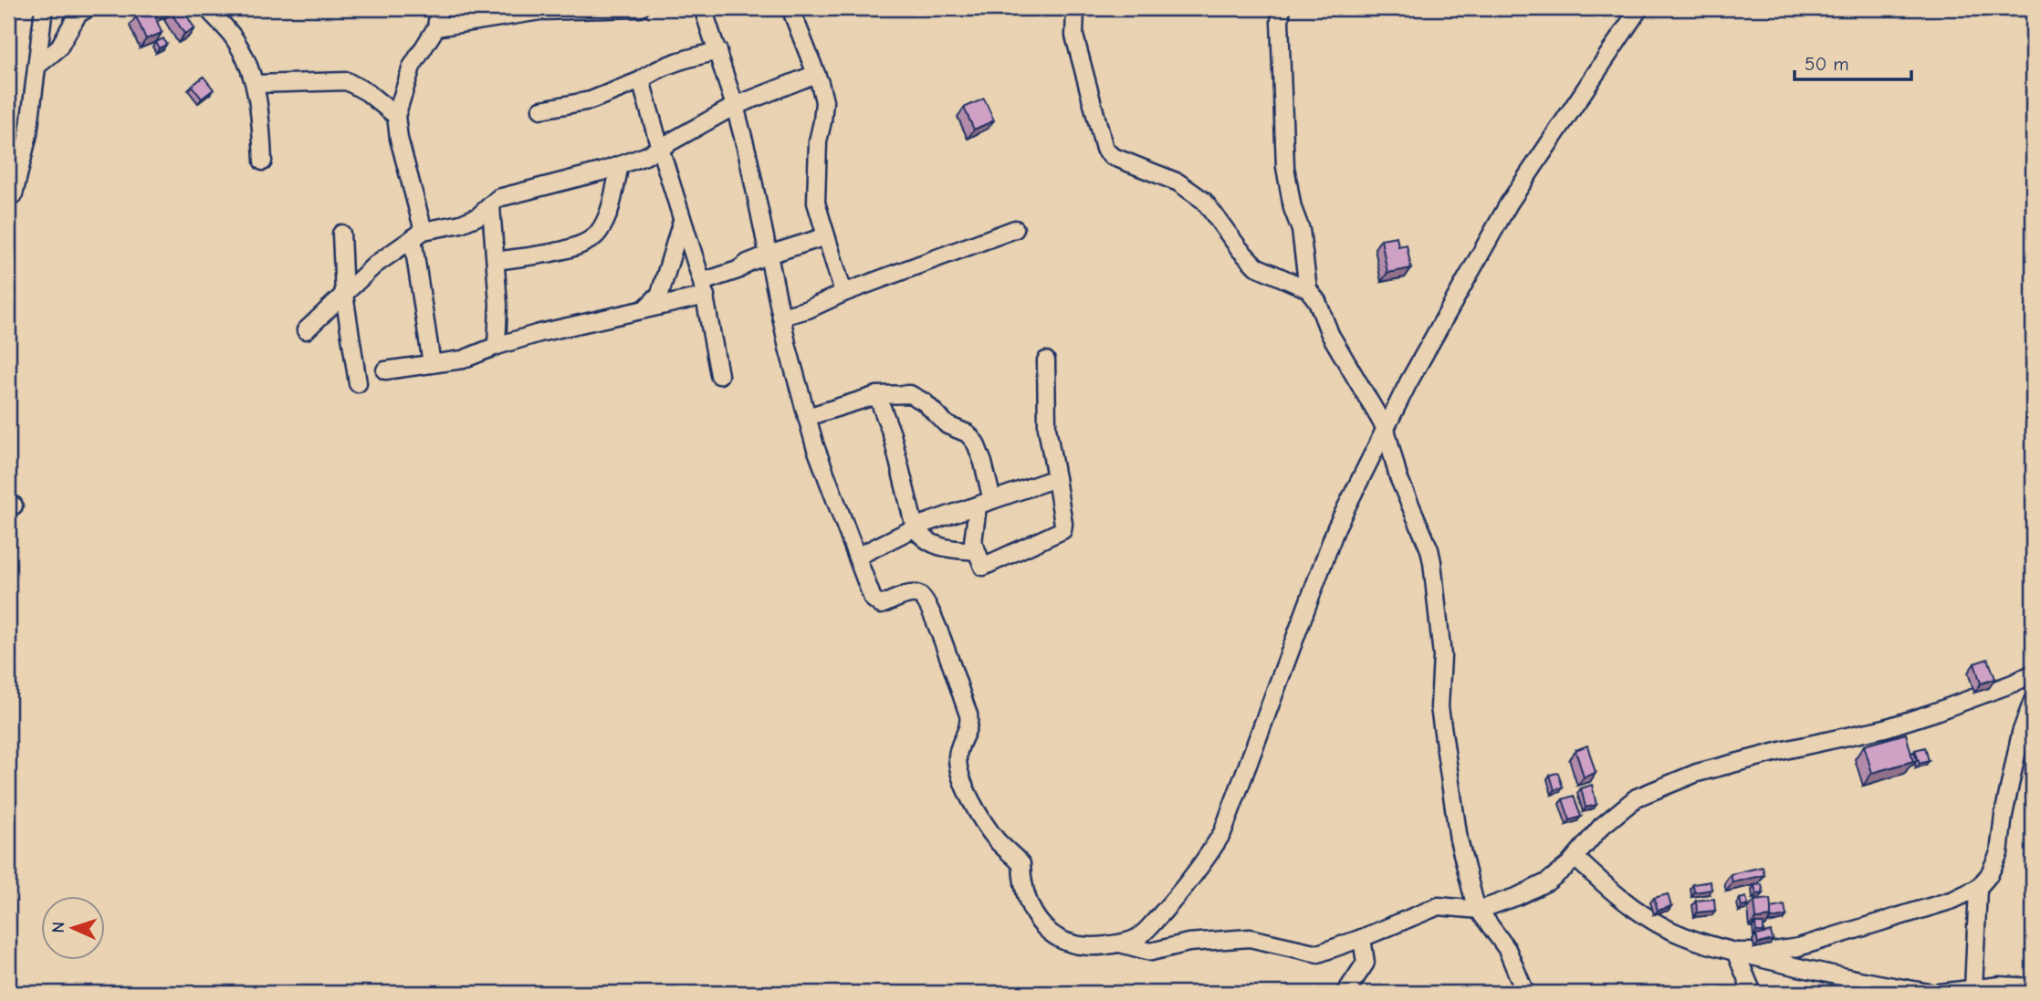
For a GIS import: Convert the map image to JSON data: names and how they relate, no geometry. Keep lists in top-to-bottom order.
{
  "scale_bar": "50 m",
  "north": "left"
}
